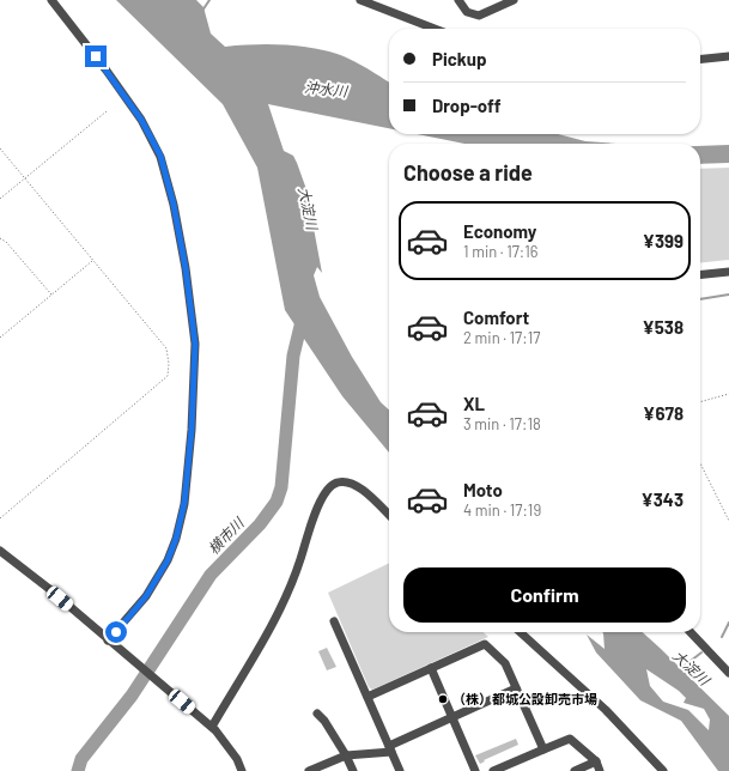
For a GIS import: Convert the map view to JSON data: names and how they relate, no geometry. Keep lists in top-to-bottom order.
{
  "water": ["沖水川", "大淀川", "横市川"],
  "places": ["（株）都城公設卸売市場"],
  "page": {
    "banner": ["Pickup", "Drop-off"],
    "heading": "Choose a ride",
    "list": [
      {
        "name": "Economy",
        "note": "1 min · 17:16",
        "value": "¥399"
      },
      {
        "name": "Comfort",
        "note": "2 min · 17:17",
        "value": "¥538"
      },
      {
        "name": "XL",
        "note": "3 min · 17:18",
        "value": "¥678"
      },
      {
        "name": "Moto",
        "note": "4 min · 17:19",
        "value": "¥343"
      }
    ],
    "buttons": "Confirm"
  }
}
